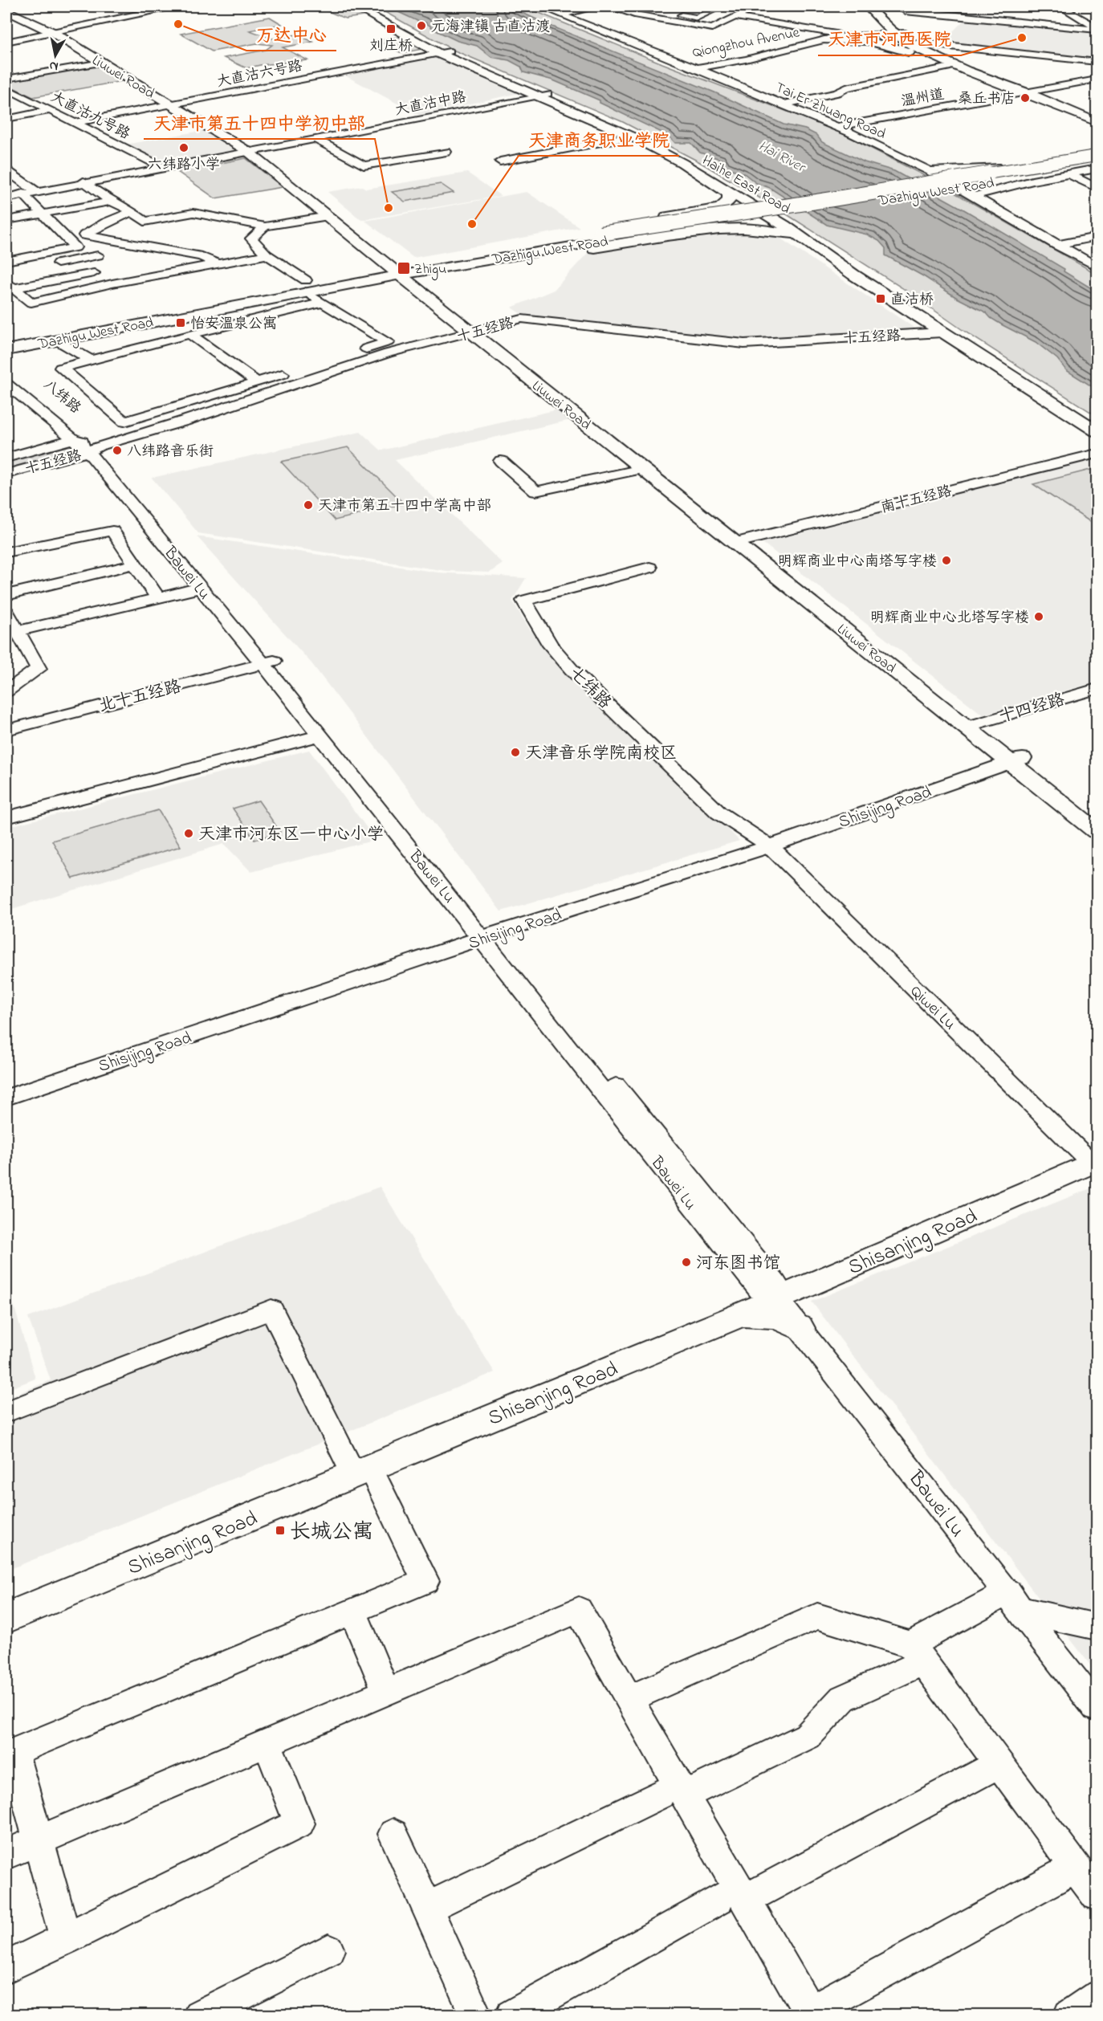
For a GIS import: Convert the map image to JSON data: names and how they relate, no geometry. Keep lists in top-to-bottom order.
{
  "streets": {
    "main road": [
      "Liuwei Road",
      "Haihe East Road",
      "Dazhigu West Road",
      "Shisanjing Road"
    ],
    "street": [
      "Qiongzhou Avenue",
      "大直沽六号路",
      "温州道",
      "大直沽中路",
      "Tai Er Zhuang Road",
      "大直沽九号路",
      "十五经路",
      "八纬路",
      "南十五经路",
      "Bawei Lu",
      "七纬路",
      "北十五经路",
      "十四经路",
      "Shisijing Road",
      "Qiwei Lu"
    ]
  },
  "crossings": [
    ["Qiongzhou Avenue", "Tai Er Zhuang Road"],
    ["大直沽六号路", "Liuwei Road"],
    ["大直沽六号路", "大直沽九号路"],
    ["大直沽六号路", "Haihe East Road"],
    ["Liuwei Road", "大直沽中路"],
    ["Liuwei Road", "Dazhigu West Road"],
    ["Liuwei Road", "十五经路"],
    ["Liuwei Road", "南十五经路"],
    ["Liuwei Road", "十四经路"],
    ["Liuwei Road", "Shisijing Road"],
    ["温州道", "Tai Er Zhuang Road"],
    ["大直沽中路", "大直沽九号路"],
    ["大直沽中路", "Haihe East Road"],
    ["Haihe East Road", "十五经路"],
    ["十五经路", "八纬路"],
    ["十五经路", "Bawei Lu"],
    ["八纬路", "Bawei Lu"],
    ["Bawei Lu", "北十五经路"],
    ["Bawei Lu", "Shisijing Road"],
    ["Bawei Lu", "Shisanjing Road"],
    ["七纬路", "Shisijing Road"],
    ["七纬路", "Qiwei Lu"],
    ["Shisijing Road", "Qiwei Lu"],
    ["Qiwei Lu", "Shisanjing Road"]
  ],
  "water": ["Hai River"],
  "places": {
    "other": [
      "万达中心",
      "元海津镇 古直沽渡",
      "天津市河西医院",
      "桑丘书店",
      "六纬路小学",
      "天津市第五十四中学初中部",
      "天津商务职业学院",
      "八纬路音乐街",
      "天津市第五十四中学高中部",
      "明辉商业中心南塔写字楼",
      "明辉商业中心北塔写字楼",
      "天津音乐学院南校区",
      "天津市河东区一中心小学",
      "河东图书馆"
    ],
    "transit": [
      "刘庄桥",
      "Zhigu",
      "直沽桥",
      "怡安温泉公寓",
      "长城公寓"
    ]
  },
  "north": "bottom"
}
